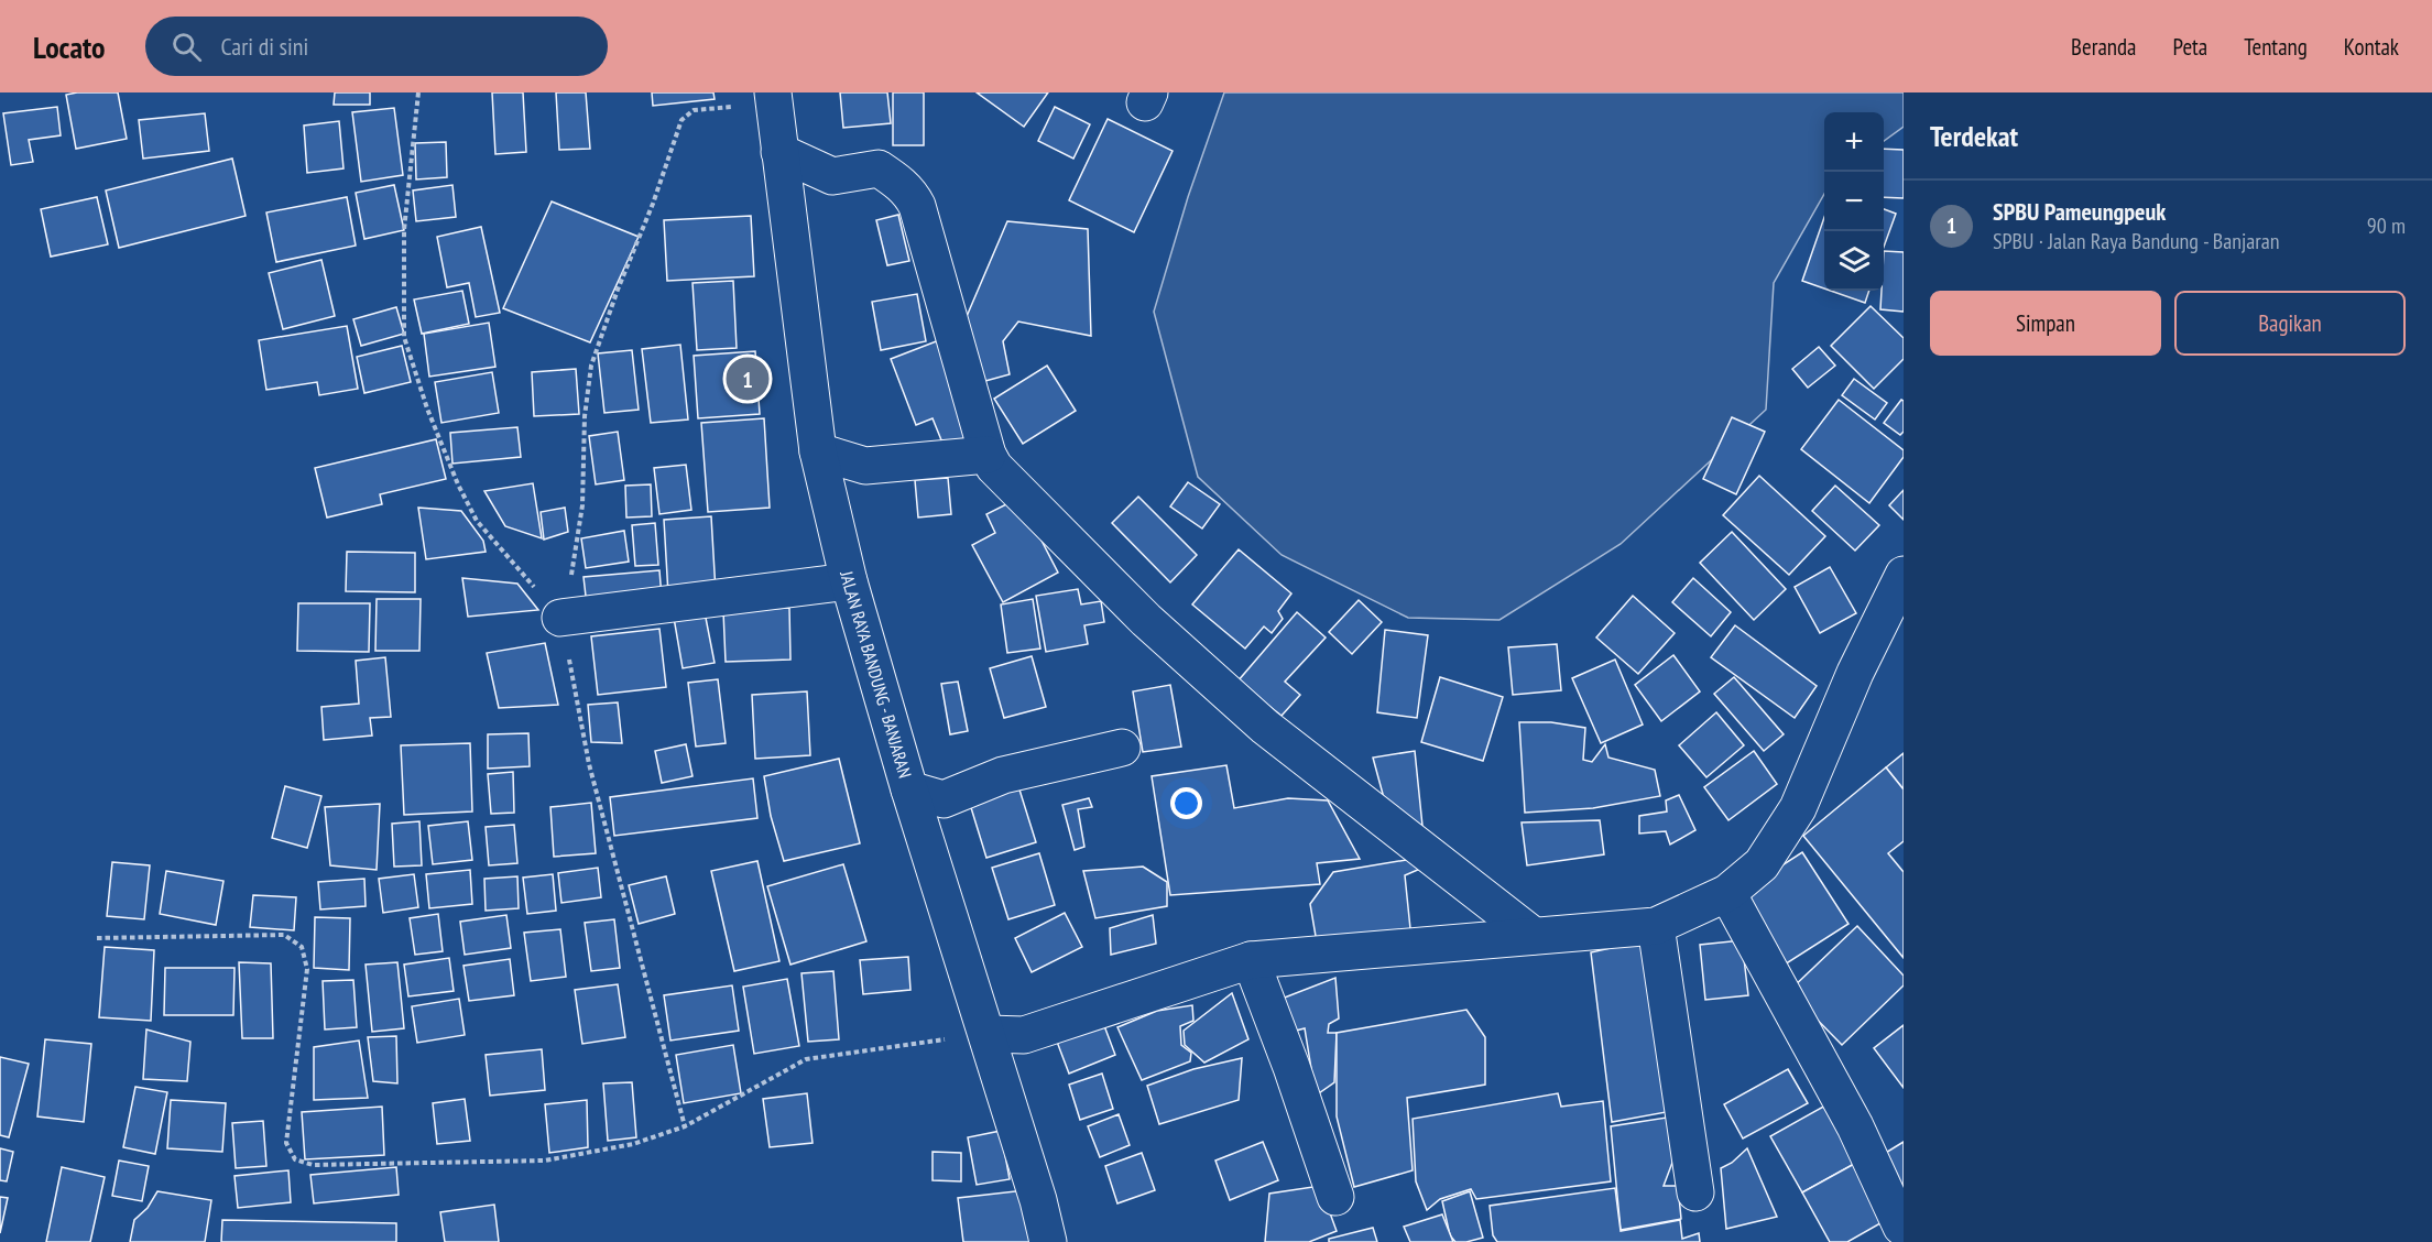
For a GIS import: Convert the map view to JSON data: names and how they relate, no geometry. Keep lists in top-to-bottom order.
{
  "streets": {
    "street": ["JALAN RAYA BANDUNG - BANJARAN"]
  },
  "page": {
    "header": "Locato",
    "search": "Cari di sini",
    "nav": [
      "Beranda",
      "Peta",
      "Tentang",
      "Kontak"
    ],
    "heading": "Terdekat",
    "map_buttons": ["+", "−"],
    "list": [
      {
        "mark": "1",
        "name": "SPBU Pameungpeuk",
        "note": "SPBU · Jalan Raya Bandung - Banjaran",
        "value": "90 m"
      }
    ],
    "buttons": ["Simpan", "Bagikan"],
    "pins": "1"
  }
}
